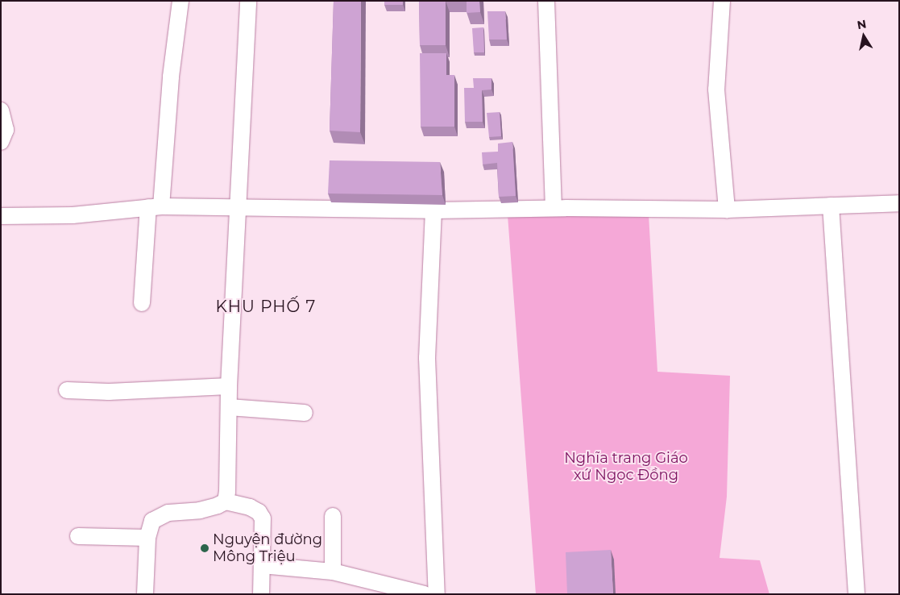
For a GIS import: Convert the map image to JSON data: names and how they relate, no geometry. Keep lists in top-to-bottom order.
{
  "districts": ["KHU PHỐ 7"],
  "parks": ["Nghĩa trang Giáo xứ Ngọc Đồng"],
  "places": ["Nguyện đường Mông Triệu"],
  "north": "top"
}
